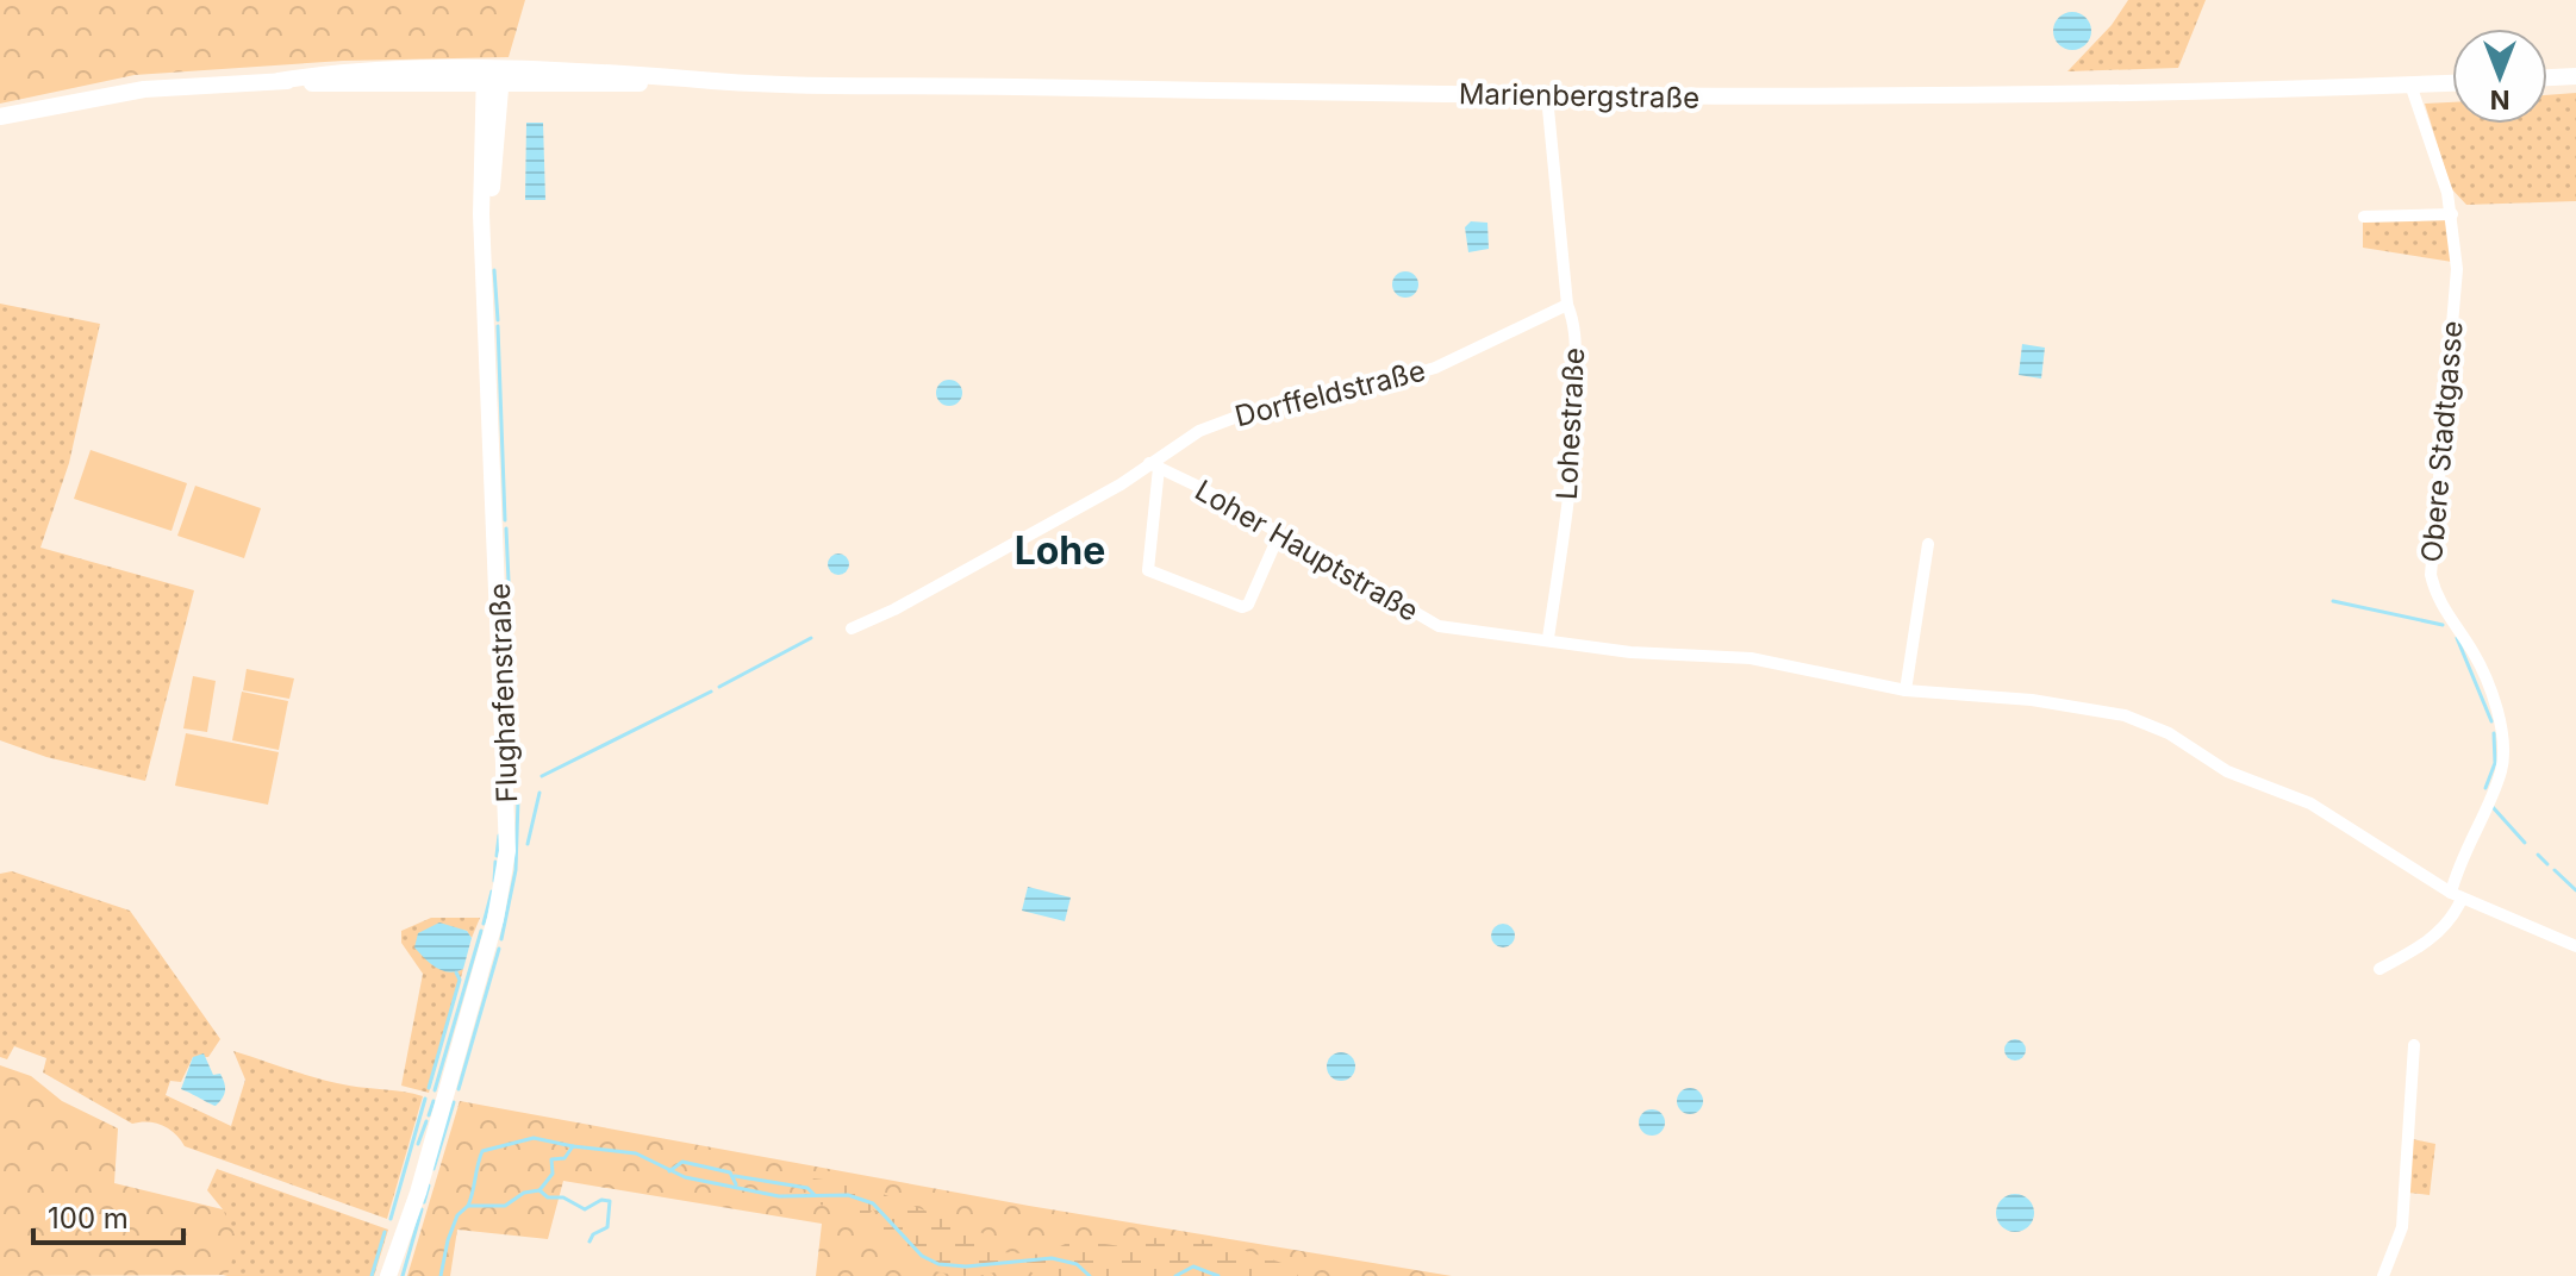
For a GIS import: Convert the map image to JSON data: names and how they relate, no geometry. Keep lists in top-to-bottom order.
{
  "streets": {
    "main road": ["Marienbergstraße", "Flughafenstraße"],
    "street": [
      "Dorffeldstraße",
      "Lohestraße",
      "Obere Stadtgasse",
      "Loher Hauptstraße"
    ]
  },
  "crossings": [
    ["Marienbergstraße", "Lohestraße"],
    ["Marienbergstraße", "Obere Stadtgasse"],
    ["Marienbergstraße", "Flughafenstraße"],
    ["Dorffeldstraße", "Lohestraße"],
    ["Dorffeldstraße", "Loher Hauptstraße"],
    ["Lohestraße", "Loher Hauptstraße"],
    ["Obere Stadtgasse", "Loher Hauptstraße"]
  ],
  "districts": ["Lohe"],
  "scale_bar": "100 m",
  "north": "bottom"
}
